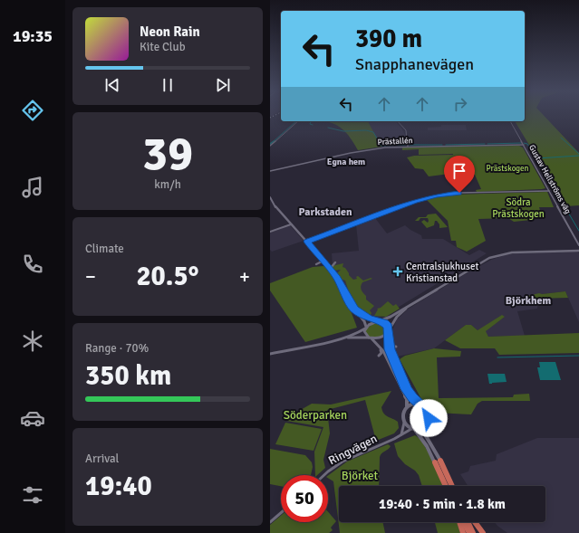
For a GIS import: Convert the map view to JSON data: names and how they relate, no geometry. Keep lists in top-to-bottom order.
{
  "streets": {
    "street": ["Prästallén", "Gustav Hellströms väg", "Ringvägen"]
  },
  "crossings": [
    ["Prästallén", "Gustav Hellströms väg"]
  ],
  "districts": ["Egna hem", "Parkstaden", "Björkhem"],
  "parks": [
    "Prästskogen",
    "Södra Prästskogen",
    "Söderparken",
    "Björket"
  ],
  "places": {
    "health": ["Centralsjukhuset Kristianstad"]
  },
  "page": {
    "tabs": "19:35",
    "turn": ["390 m", "Snapphanevägen"],
    "song": ["Neon Rain", "Kite Club"],
    "tile": [
      ["39", "km/h"],
      "Climate",
      ["Range · 70%", "350 km"],
      ["Arrival", "19:40"]
    ],
    "heat": ["−", "20.5°", "+"],
    "limit": "50",
    "trip": "19:40 · 5 min · 1.8 km"
  }
}
